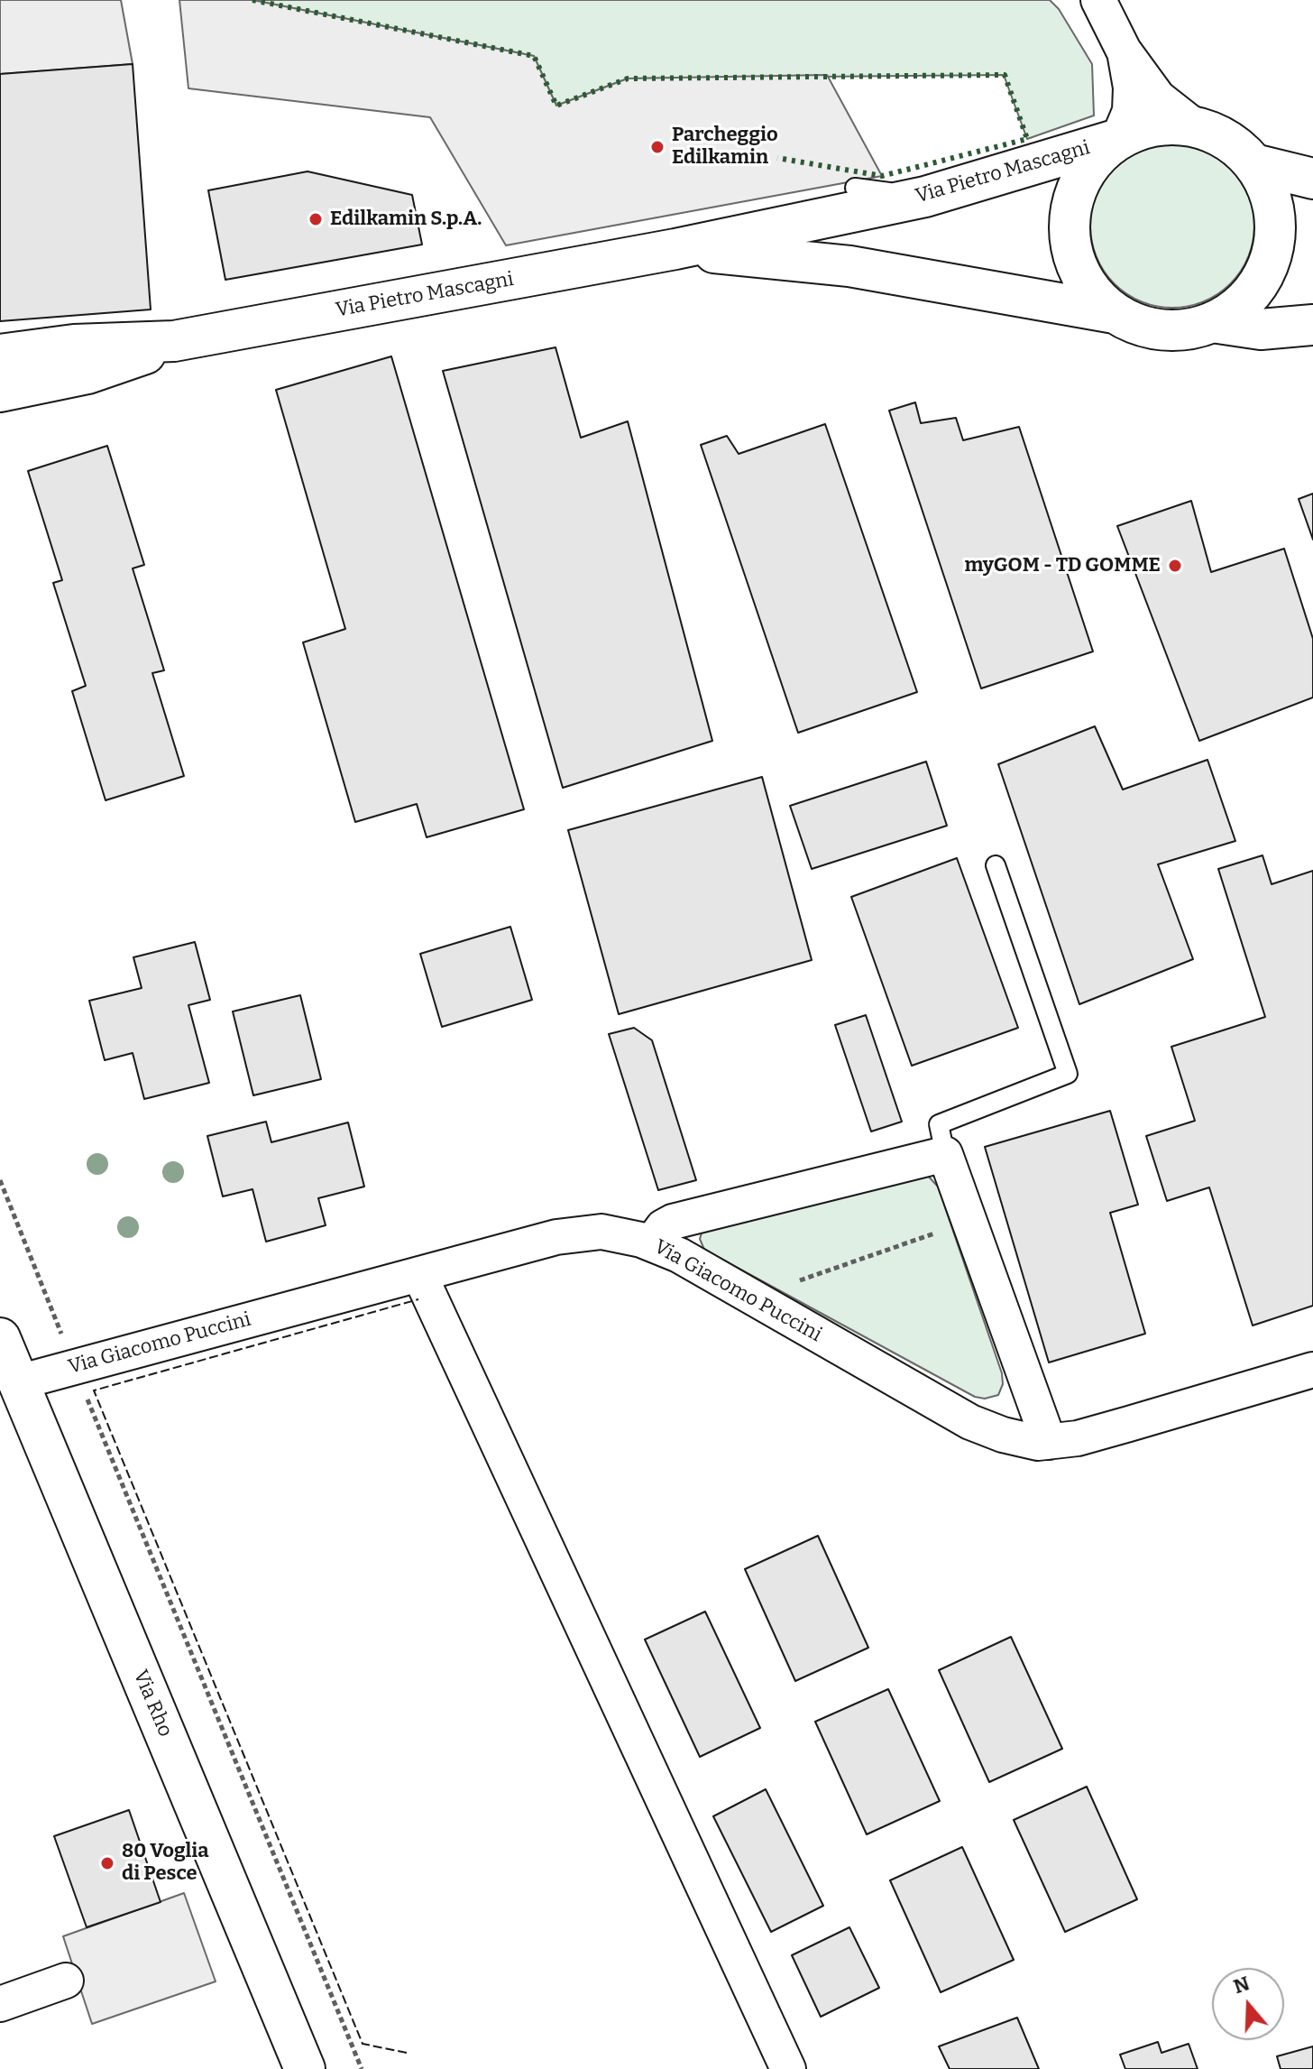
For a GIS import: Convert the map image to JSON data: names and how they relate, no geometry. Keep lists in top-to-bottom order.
{
  "streets": {
    "main road": ["Via Pietro Mascagni", "Via Rho"],
    "street": ["Via Giacomo Puccini"]
  },
  "crossings": [
    ["Via Giacomo Puccini", "Via Rho"]
  ],
  "places": [
    "Parcheggio Edilkamin",
    "Edilkamin S.p.A.",
    "myGOM - TD GOMME",
    "80 Voglia di Pesce"
  ],
  "north": "top"
}
